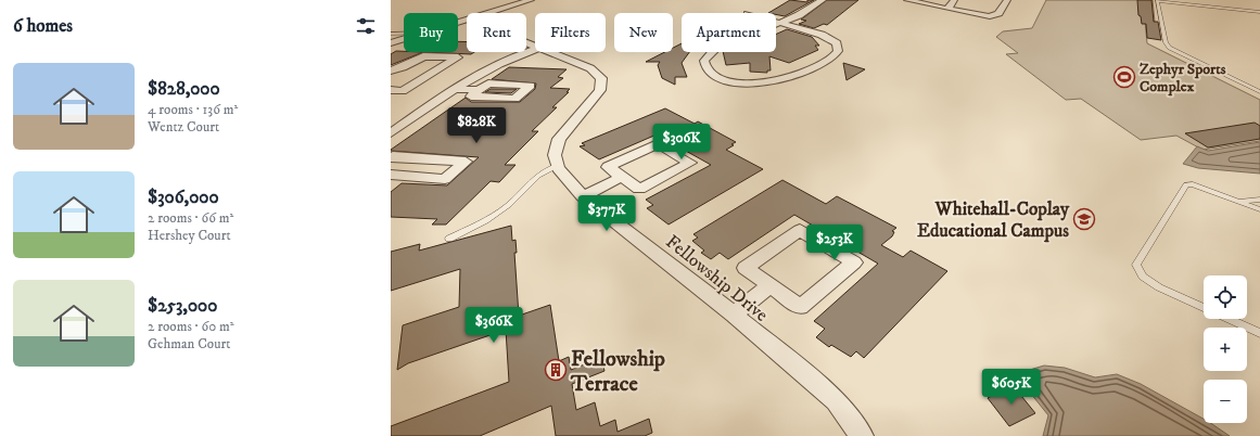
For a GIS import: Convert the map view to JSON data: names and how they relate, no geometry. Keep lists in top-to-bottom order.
{
  "streets": {
    "street": ["Fellowship Drive"]
  },
  "places": {
    "sports": ["Zephyr Sports Complex"],
    "school or university": ["Whitehall-Coplay Educational Campus"],
    "building": ["Fellowship Terrace"]
  },
  "page": {
    "heading": "6 homes",
    "chip": [
      "Buy",
      "Rent",
      "Filters",
      "New",
      "Apartment"
    ],
    "list": [
      {
        "name": "$828,000",
        "note": "4 rooms · 136 m² · Wentz Court"
      },
      {
        "name": "$306,000",
        "note": "2 rooms · 66 m² · Hershey Court"
      },
      {
        "name": "$253,000",
        "note": "2 rooms · 60 m² · Gehman Court"
      }
    ],
    "price": [
      "$828K",
      "$306K",
      "$377K",
      "$253K",
      "$366K",
      "$605K"
    ],
    "map_buttons": ["+", "−"]
  }
}
